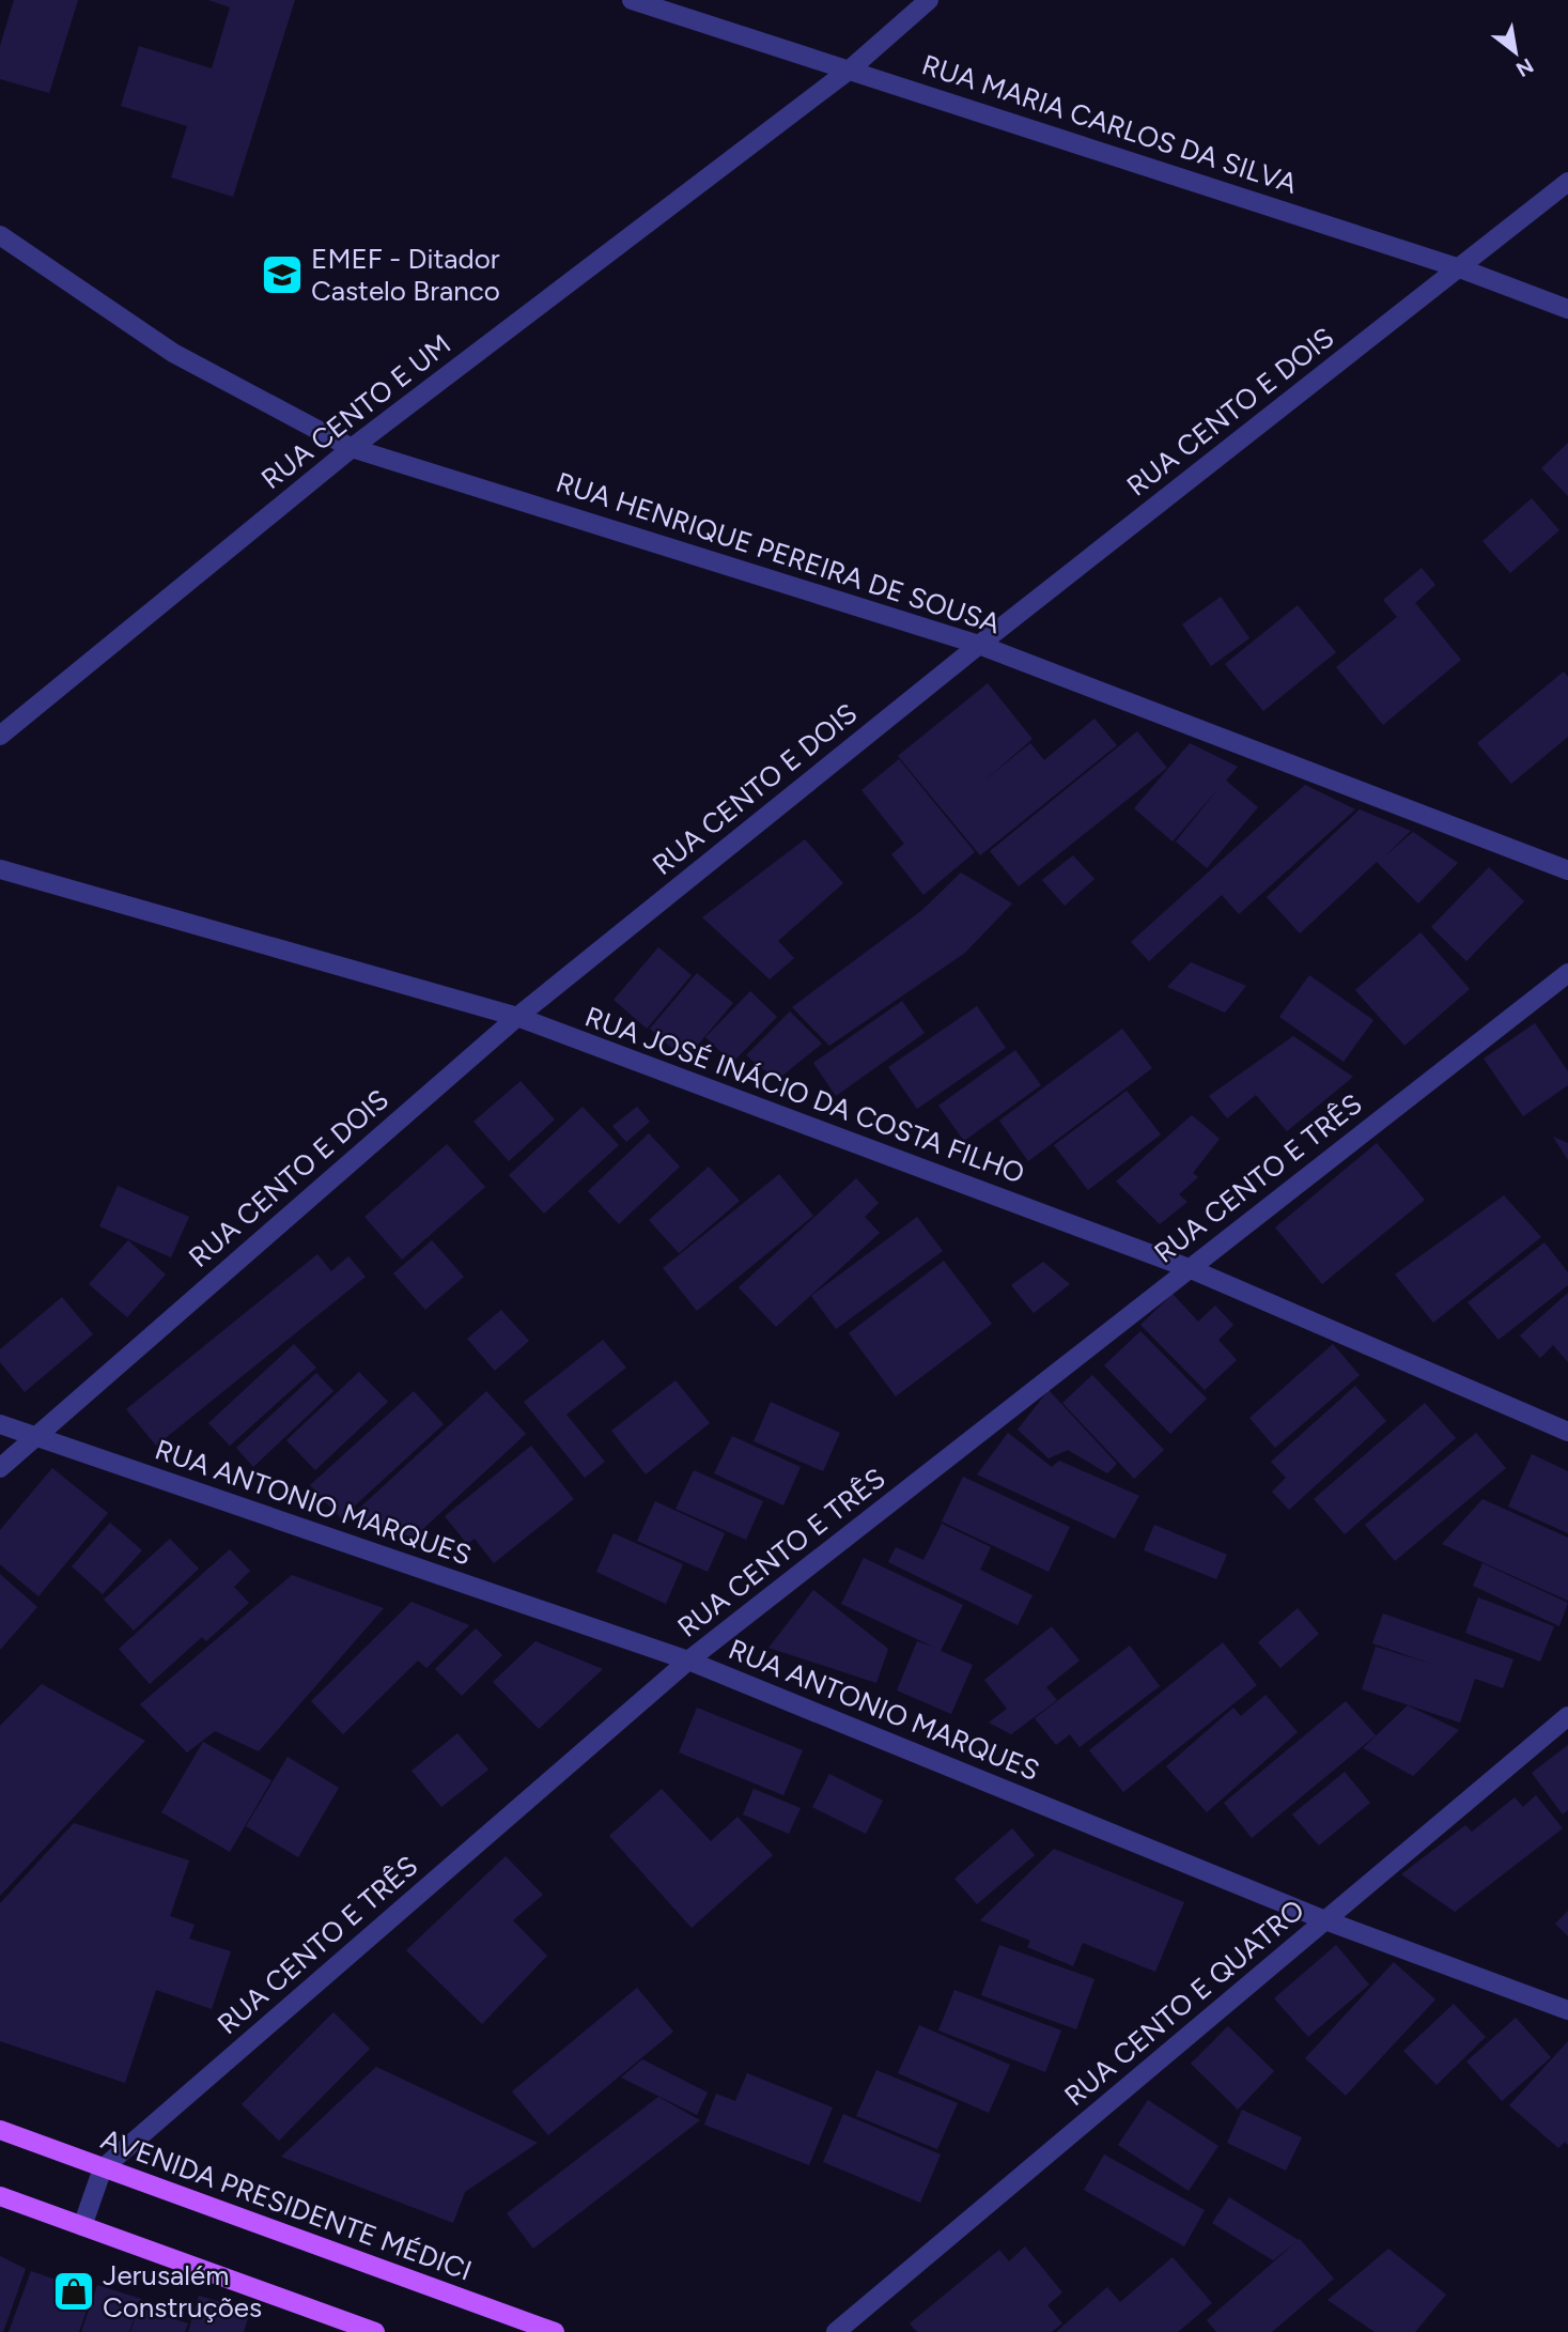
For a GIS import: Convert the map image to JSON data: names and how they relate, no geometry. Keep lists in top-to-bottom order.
{
  "streets": {
    "main road": ["AVENIDA PRESIDENTE MÉDICI"],
    "street": [
      "RUA MARIA CARLOS DA SILVA",
      "RUA CENTO E UM",
      "RUA CENTO E DOIS",
      "RUA HENRIQUE PEREIRA DE SOUSA",
      "RUA JOSÉ INÁCIO DA COSTA FILHO",
      "RUA CENTO E TRÊS",
      "RUA ANTONIO MARQUES",
      "RUA CENTO E QUATRO"
    ]
  },
  "crossings": [
    ["RUA MARIA CARLOS DA SILVA", "RUA CENTO E UM"],
    ["RUA MARIA CARLOS DA SILVA", "RUA CENTO E DOIS"],
    ["RUA CENTO E UM", "RUA HENRIQUE PEREIRA DE SOUSA"],
    ["RUA CENTO E DOIS", "RUA HENRIQUE PEREIRA DE SOUSA"],
    ["RUA CENTO E DOIS", "RUA JOSÉ INÁCIO DA COSTA FILHO"],
    ["RUA CENTO E DOIS", "RUA ANTONIO MARQUES"],
    ["RUA JOSÉ INÁCIO DA COSTA FILHO", "RUA CENTO E TRÊS"],
    ["RUA CENTO E TRÊS", "RUA ANTONIO MARQUES"],
    ["RUA CENTO E TRÊS", "AVENIDA PRESIDENTE MÉDICI"],
    ["RUA ANTONIO MARQUES", "RUA CENTO E QUATRO"]
  ],
  "places": {
    "school or university": ["EMEF - Ditador Castelo Branco"],
    "shop": ["Jerusalém Construções"]
  },
  "north": "bottom right"
}
